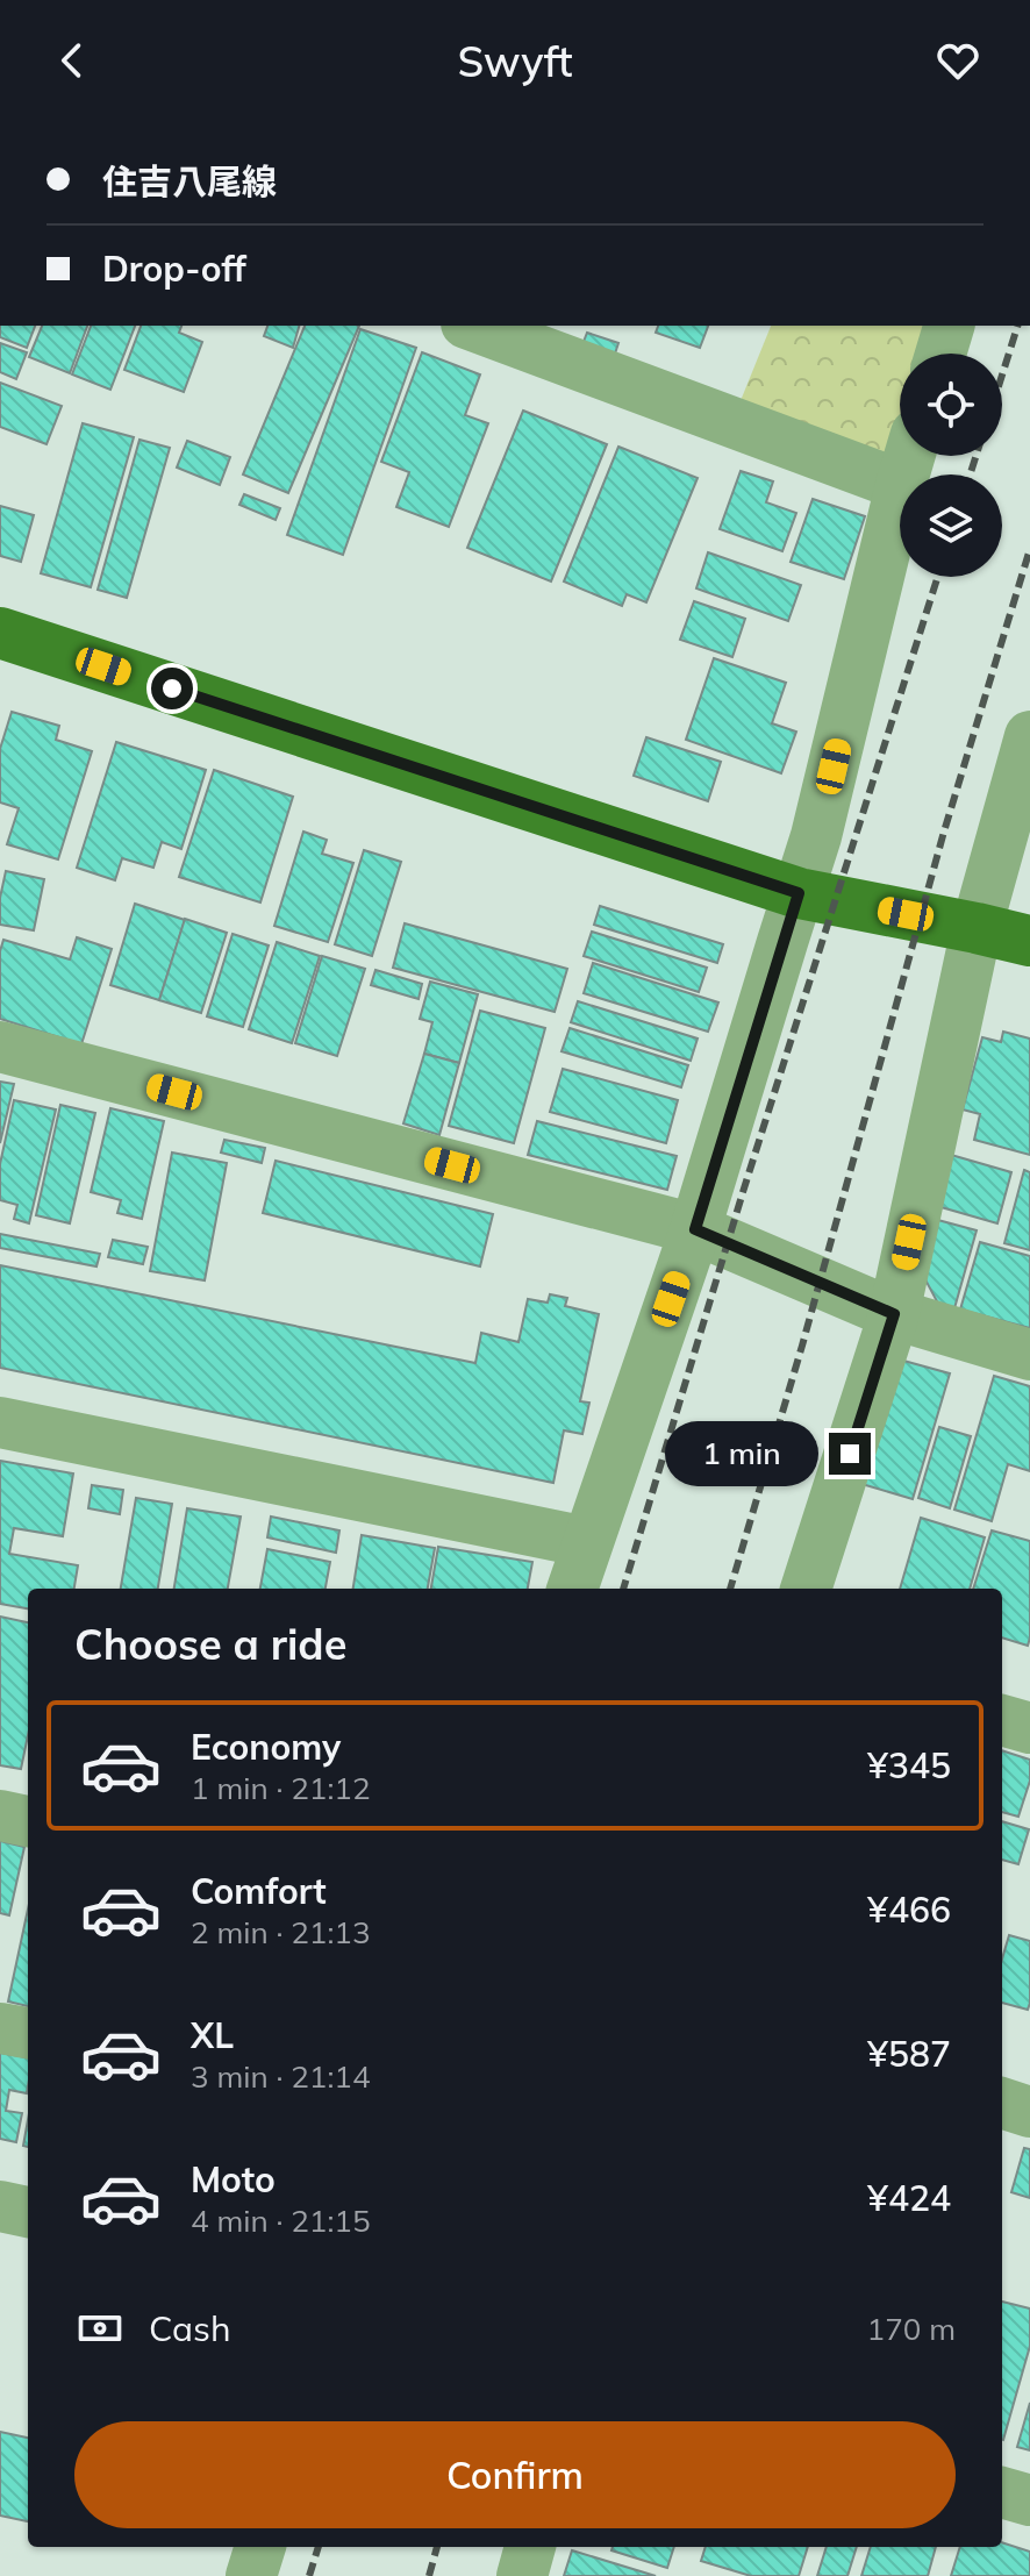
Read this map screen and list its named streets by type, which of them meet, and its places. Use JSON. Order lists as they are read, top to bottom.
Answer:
{
  "page": {
    "header": "Swyft",
    "banner": ["住吉八尾線", "Drop-off"],
    "bubble": "1 min",
    "heading": "Choose a ride",
    "list": [
      {
        "name": "Economy",
        "note": "1 min · 21:12",
        "value": "¥345"
      },
      {
        "name": "Comfort",
        "note": "2 min · 21:13",
        "value": "¥466"
      },
      {
        "name": "XL",
        "note": "3 min · 21:14",
        "value": "¥587"
      },
      {
        "name": "Moto",
        "note": "4 min · 21:15",
        "value": "¥424"
      }
    ],
    "pay": ["Cash", "170 m"],
    "buttons": "Confirm"
  }
}
